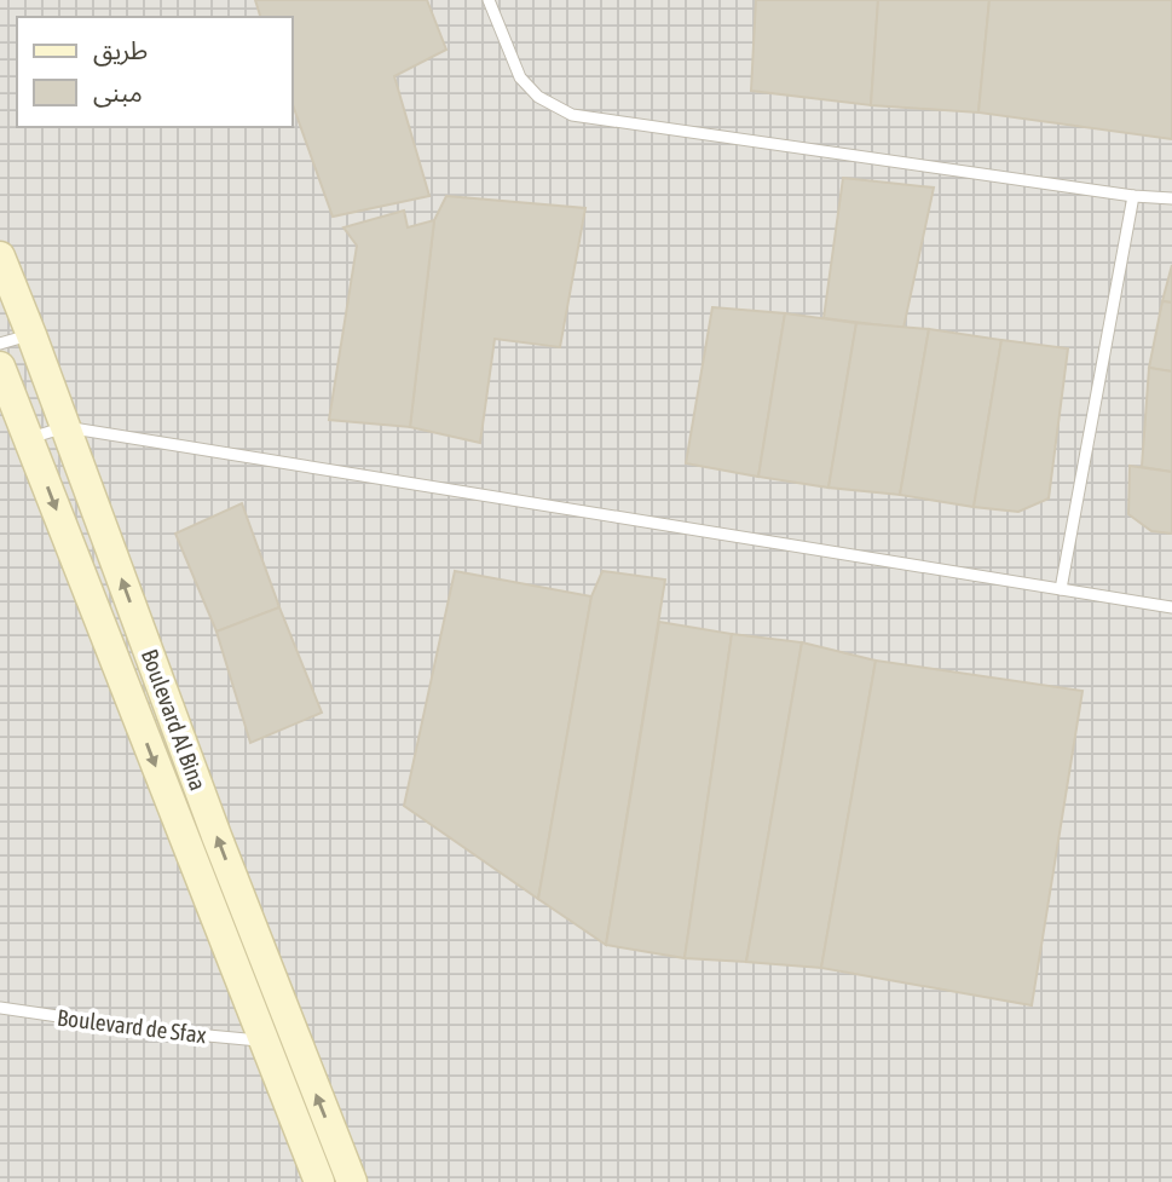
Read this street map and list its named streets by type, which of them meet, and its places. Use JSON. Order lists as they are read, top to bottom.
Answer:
{
  "streets": {
    "main road": ["Boulevard Al Bina"],
    "lane": ["Boulevard de Sfax"]
  },
  "crossings": [
    ["Boulevard Al Bina", "Boulevard de Sfax"]
  ],
  "legend": ["طريق", "مبنى"]
}
